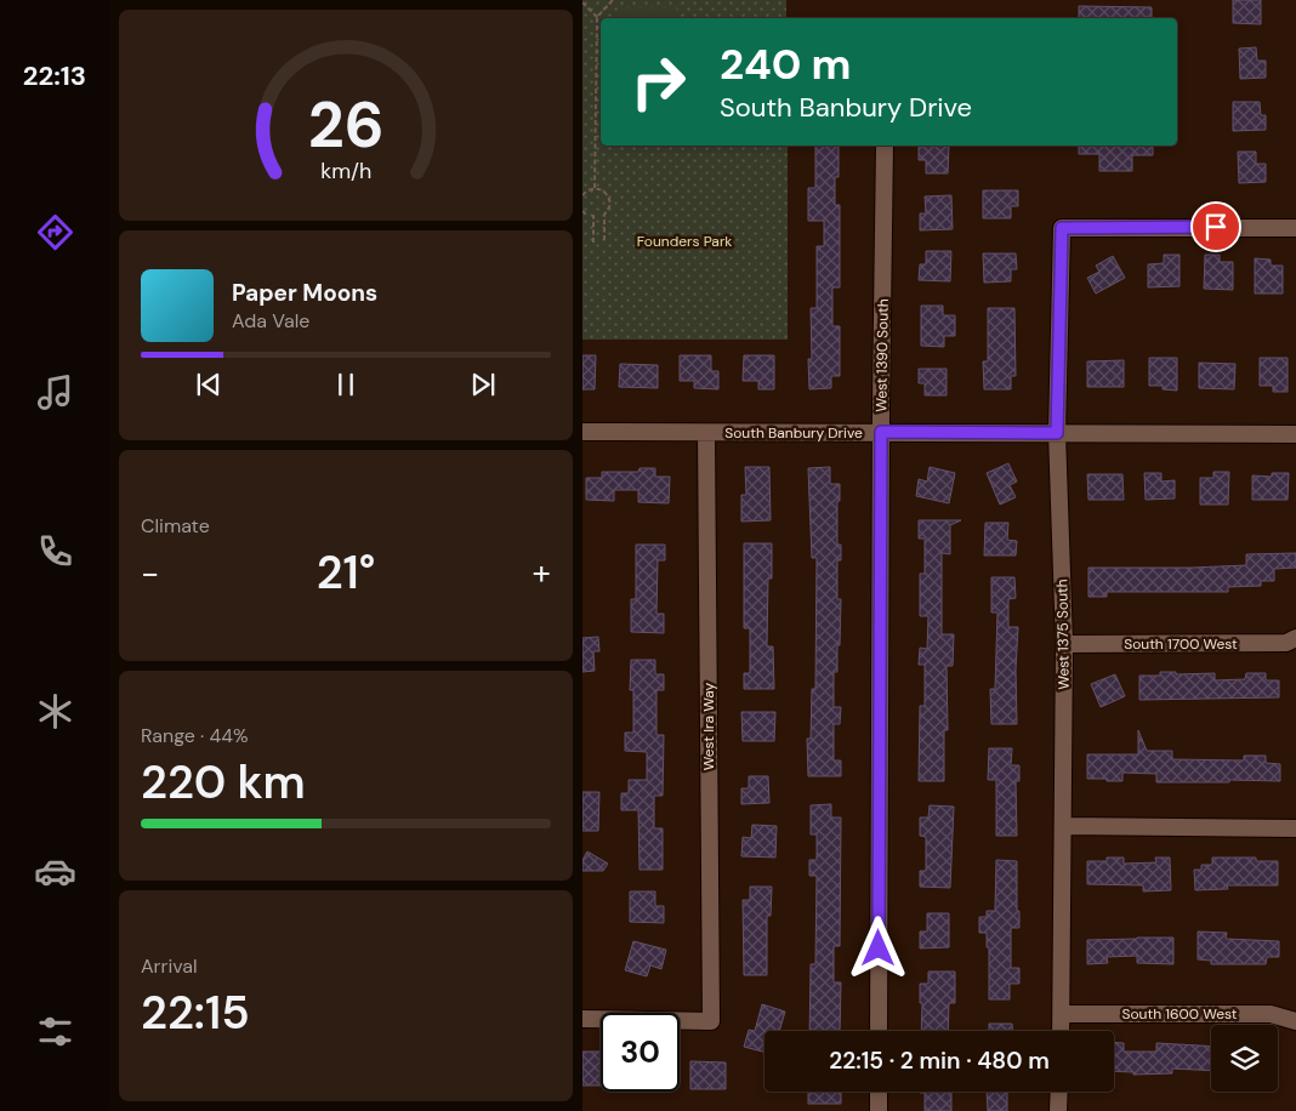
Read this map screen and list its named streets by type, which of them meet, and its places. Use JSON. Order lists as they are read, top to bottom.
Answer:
{
  "streets": {
    "street": [
      "West 1390 South",
      "South Banbury Drive",
      "West 1375 South",
      "South 1700 West",
      "West Ira Way",
      "South 1600 West"
    ]
  },
  "crossings": [
    ["West 1390 South", "South Banbury Drive"],
    ["South Banbury Drive", "West 1375 South"],
    ["South Banbury Drive", "West Ira Way"],
    ["West 1375 South", "South 1700 West"],
    ["West 1375 South", "South 1600 West"]
  ],
  "parks": ["Founders Park"],
  "page": {
    "tabs": "22:13",
    "turn": ["240 m", "South Banbury Drive"],
    "song": ["Paper Moons", "Ada Vale"],
    "tile": [
      "Climate",
      ["Range · 44%", "220 km"],
      ["Arrival", "22:15"]
    ],
    "heat": ["−", "21°", "+"],
    "limit": "30",
    "trip": "22:15 · 2 min · 480 m",
    "gauge": ["26", "km/h"]
  }
}
